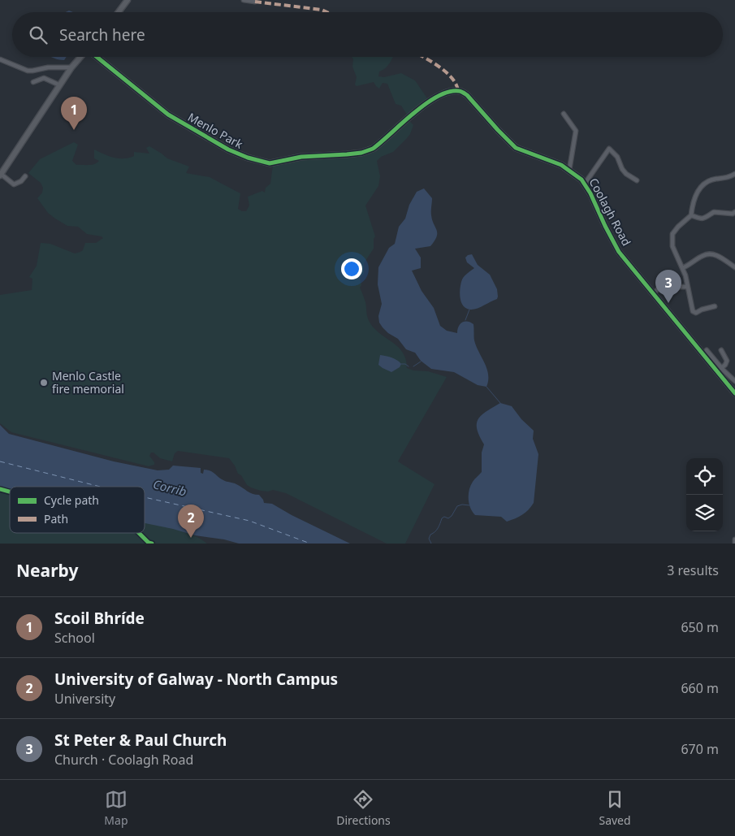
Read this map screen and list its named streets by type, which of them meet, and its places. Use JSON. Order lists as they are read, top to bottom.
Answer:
{
  "streets": {
    "street": ["Menlo Park", "Coolagh Road"]
  },
  "crossings": [
    ["Menlo Park", "Coolagh Road"]
  ],
  "water": ["Corrib"],
  "places": ["Menlo Castle fire memorial"],
  "legend": ["Cycle path", "Path"],
  "page": {
    "search": "Search here",
    "pins": ["1", "3", "2"],
    "heading": ["Nearby", "3 results"],
    "list": [
      {
        "mark": "1",
        "name": "Scoil Bhríde",
        "note": "School",
        "value": "650 m"
      },
      {
        "mark": "2",
        "name": "University of Galway - North Campus",
        "note": "University",
        "value": "660 m"
      },
      {
        "mark": "3",
        "name": "St Peter & Paul Church",
        "note": "Church · Coolagh Road",
        "value": "670 m"
      }
    ],
    "nav": ["Map", "Directions", "Saved"]
  }
}
